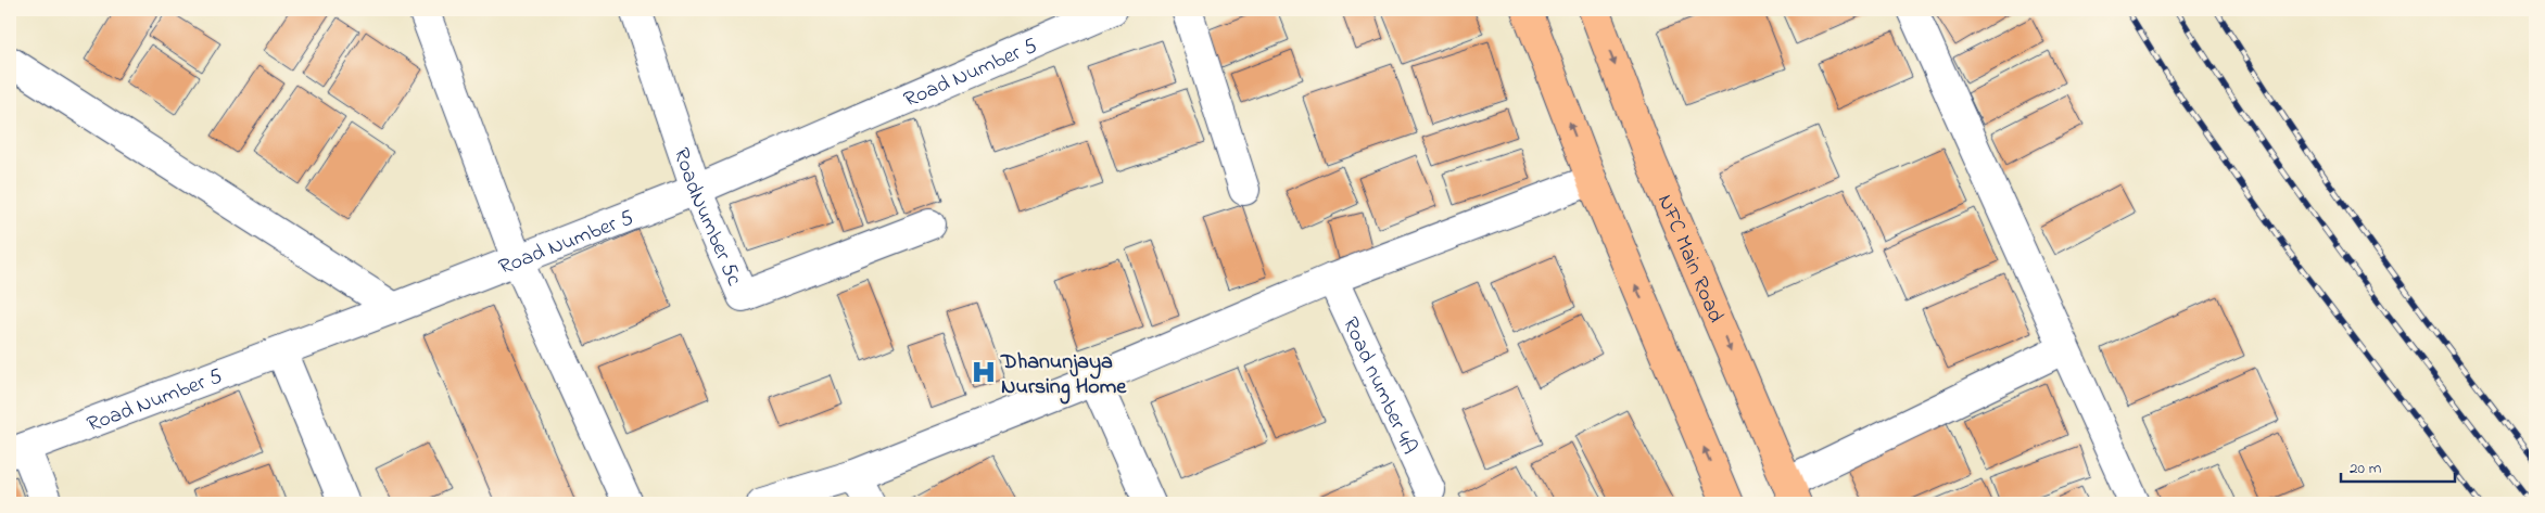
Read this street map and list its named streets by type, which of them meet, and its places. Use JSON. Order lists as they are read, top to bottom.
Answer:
{
  "streets": {
    "main road": ["NFC Main Road"],
    "street": ["Road Number 5", "RoadNumber 5c", "Road number 4A"]
  },
  "crossings": [
    ["Road Number 5", "RoadNumber 5c"]
  ],
  "places": {
    "hospital": ["Dhanunjaya Nursing Home"]
  },
  "scale_bar": "20 m"
}
